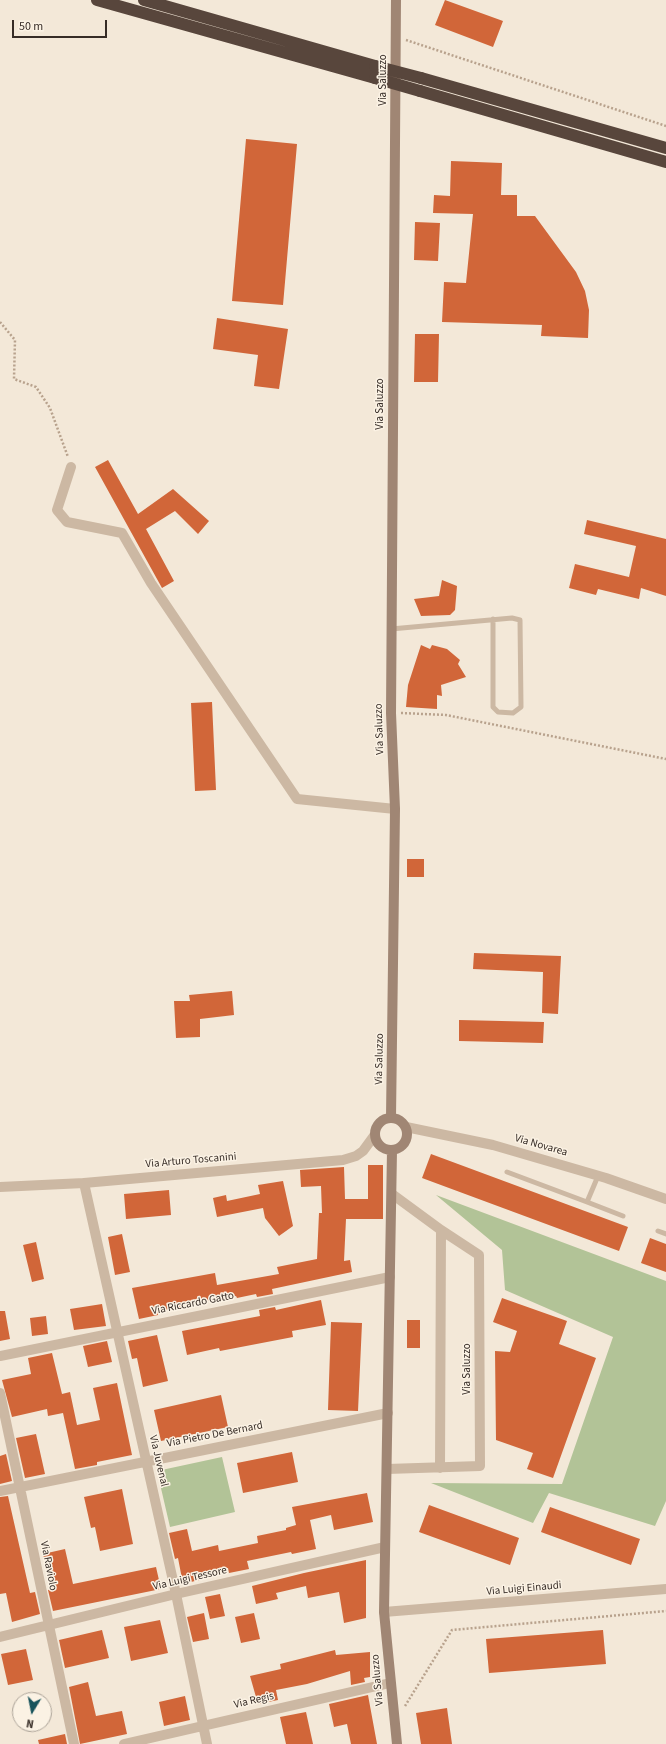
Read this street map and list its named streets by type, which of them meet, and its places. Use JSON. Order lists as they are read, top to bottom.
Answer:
{
  "streets": {
    "main road": ["Via Saluzzo"],
    "street": [
      "Via Novarea",
      "Via Arturo Toscanini",
      "Via Riccardo Gatto",
      "Via Pietro De Bernard",
      "Via Juvenal",
      "Via Raviolo",
      "Via Luigi Tessore",
      "Via Luigi Einaudi",
      "Via Regis"
    ]
  },
  "crossings": [
    ["Via Saluzzo", "Via Novarea"],
    ["Via Saluzzo", "Via Arturo Toscanini"],
    ["Via Saluzzo", "Via Riccardo Gatto"],
    ["Via Saluzzo", "Via Pietro De Bernard"],
    ["Via Saluzzo", "Via Luigi Tessore"],
    ["Via Saluzzo", "Via Luigi Einaudi"],
    ["Via Saluzzo", "Via Regis"],
    ["Via Novarea", "Via Arturo Toscanini"],
    ["Via Arturo Toscanini", "Via Juvenal"],
    ["Via Riccardo Gatto", "Via Juvenal"],
    ["Via Pietro De Bernard", "Via Juvenal"],
    ["Via Pietro De Bernard", "Via Raviolo"],
    ["Via Juvenal", "Via Luigi Tessore"],
    ["Via Juvenal", "Via Regis"],
    ["Via Raviolo", "Via Luigi Tessore"]
  ],
  "scale_bar": "50 m",
  "north": "bottom"
}
